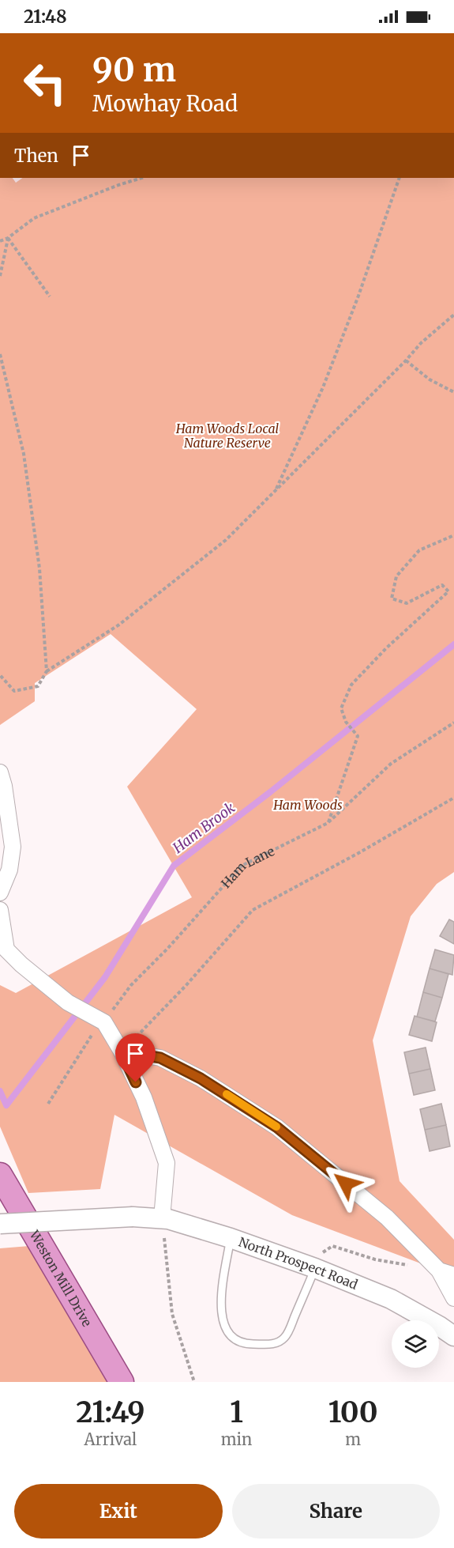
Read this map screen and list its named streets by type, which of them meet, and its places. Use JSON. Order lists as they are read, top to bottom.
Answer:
{
  "streets": {
    "main road": ["Weston Mill Drive"],
    "street": ["North Prospect Road"],
    "path": ["Ham Lane"]
  },
  "water": ["Ham Brook"],
  "parks": ["Ham Woods Local Nature Reserve", "Ham Woods"],
  "page": {
    "status": "21:48",
    "turn": ["90 m", "Mowhay Road"],
    "then": "Then",
    "eta": [
      "21:49",
      "Arrival",
      "1",
      "min",
      "100",
      "m"
    ],
    "buttons": ["Exit", "Share"]
  }
}
